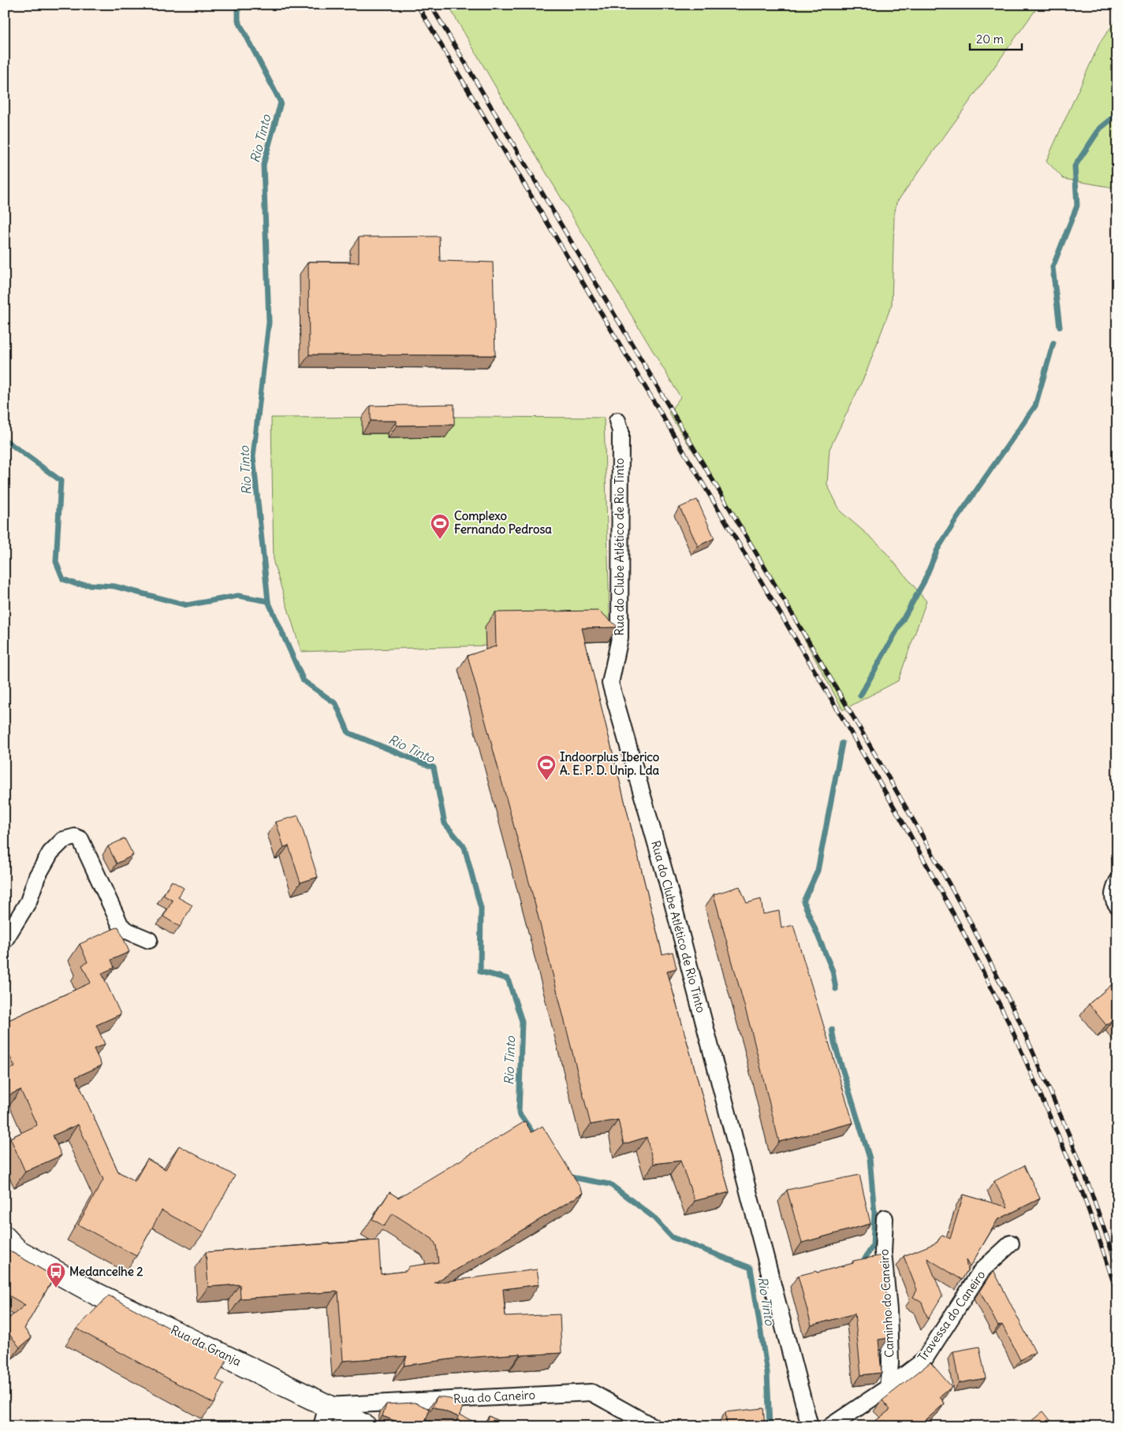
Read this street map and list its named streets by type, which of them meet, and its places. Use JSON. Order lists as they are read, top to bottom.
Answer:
{
  "streets": {
    "street": [
      "Rua do Clube Atlético de Rio Tinto",
      "Caminho do Caneiro",
      "Travessa do Caneiro",
      "Rua da Granja",
      "Rua do Caneiro"
    ]
  },
  "crossings": [
    ["Caminho do Caneiro", "Travessa do Caneiro"],
    ["Rua da Granja", "Rua do Caneiro"]
  ],
  "water": ["Rio Tinto"],
  "places": {
    "sports": ["Complexo Fernando Pedrosa", "Indoorplus Iberico A. E. P. D. Unip. Lda"],
    "bus stop": ["Medancelhe 2"]
  },
  "scale_bar": "20 m"
}
